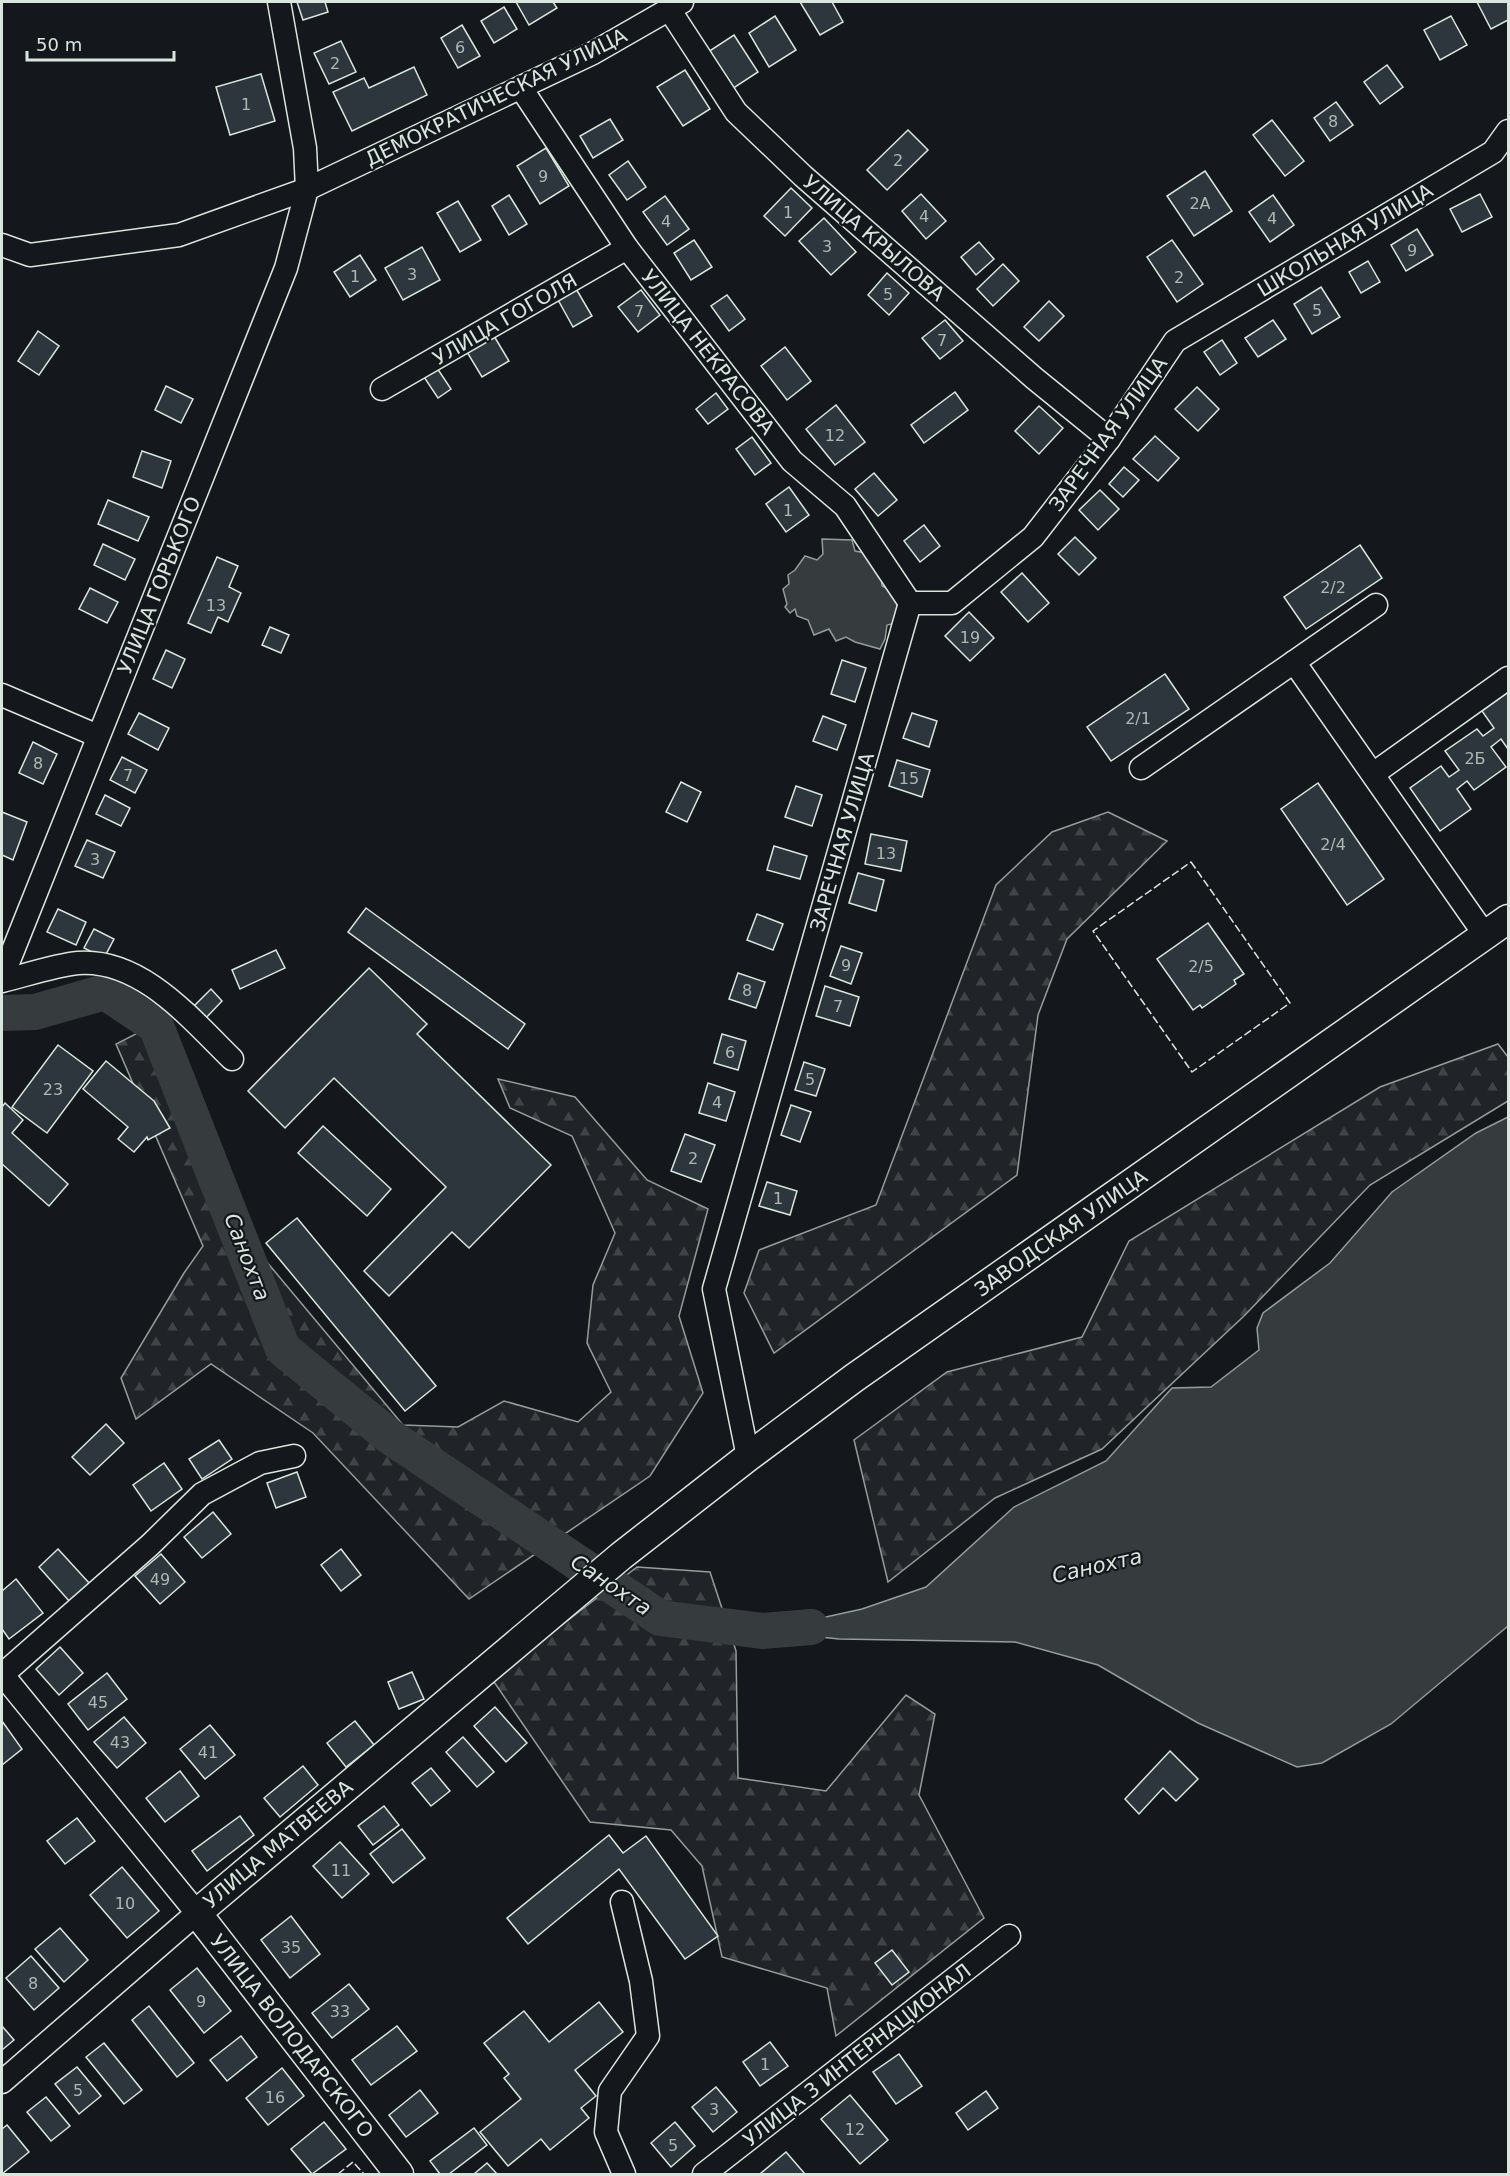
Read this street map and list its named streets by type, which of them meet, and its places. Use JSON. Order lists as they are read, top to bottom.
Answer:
{
  "streets": {
    "main road": ["ЗАВОДСКАЯ УЛИЦА", "УЛИЦА МАТВЕЕВА", "УЛИЦА ВОЛОДАРСКОГО"],
    "street": [
      "ДЕМОКРАТИЧЕСКАЯ УЛИЦА",
      "УЛИЦА КРЫЛОВА",
      "ШКОЛЬНАЯ УЛИЦА",
      "УЛИЦА ГОГОЛЯ",
      "УЛИЦА НЕКРАСОВА",
      "ЗАРЕЧНАЯ УЛИЦА",
      "УЛИЦА ГОРЬКОГО",
      "УЛИЦА 3 ИНТЕРНАЦИОНАЛ"
    ]
  },
  "crossings": [
    ["ДЕМОКРАТИЧЕСКАЯ УЛИЦА", "УЛИЦА КРЫЛОВА"],
    ["ДЕМОКРАТИЧЕСКАЯ УЛИЦА", "УЛИЦА НЕКРАСОВА"],
    ["ДЕМОКРАТИЧЕСКАЯ УЛИЦА", "УЛИЦА ГОРЬКОГО"],
    ["УЛИЦА КРЫЛОВА", "ЗАРЕЧНАЯ УЛИЦА"],
    ["ШКОЛЬНАЯ УЛИЦА", "ЗАРЕЧНАЯ УЛИЦА"],
    ["УЛИЦА ГОГОЛЯ", "УЛИЦА НЕКРАСОВА"],
    ["УЛИЦА НЕКРАСОВА", "ЗАРЕЧНАЯ УЛИЦА"],
    ["ЗАРЕЧНАЯ УЛИЦА", "ЗАВОДСКАЯ УЛИЦА"],
    ["ЗАВОДСКАЯ УЛИЦА", "УЛИЦА МАТВЕЕВА"],
    ["УЛИЦА МАТВЕЕВА", "УЛИЦА ВОЛОДАРСКОГО"]
  ],
  "water": ["Санохта"],
  "house_numbers": [
    "6",
    "2",
    "1",
    "8",
    "2",
    "9",
    "2А",
    "1",
    "4",
    "4",
    "4",
    "3",
    "9",
    "3",
    "1",
    "2",
    "5",
    "5",
    "7",
    "7",
    "12",
    "1",
    "2/2",
    "13",
    "19",
    "2/1",
    "2Б",
    "8",
    "7",
    "15",
    "2/4",
    "13",
    "3",
    "9",
    "2/5",
    "8",
    "7",
    "6",
    "5",
    "23",
    "4",
    "2",
    "1",
    "49",
    "45",
    "43",
    "41",
    "11",
    "10",
    "35",
    "8",
    "9",
    "33",
    "1",
    "5",
    "16",
    "3",
    "12",
    "5"
  ],
  "scale_bar": "50 m"
}
